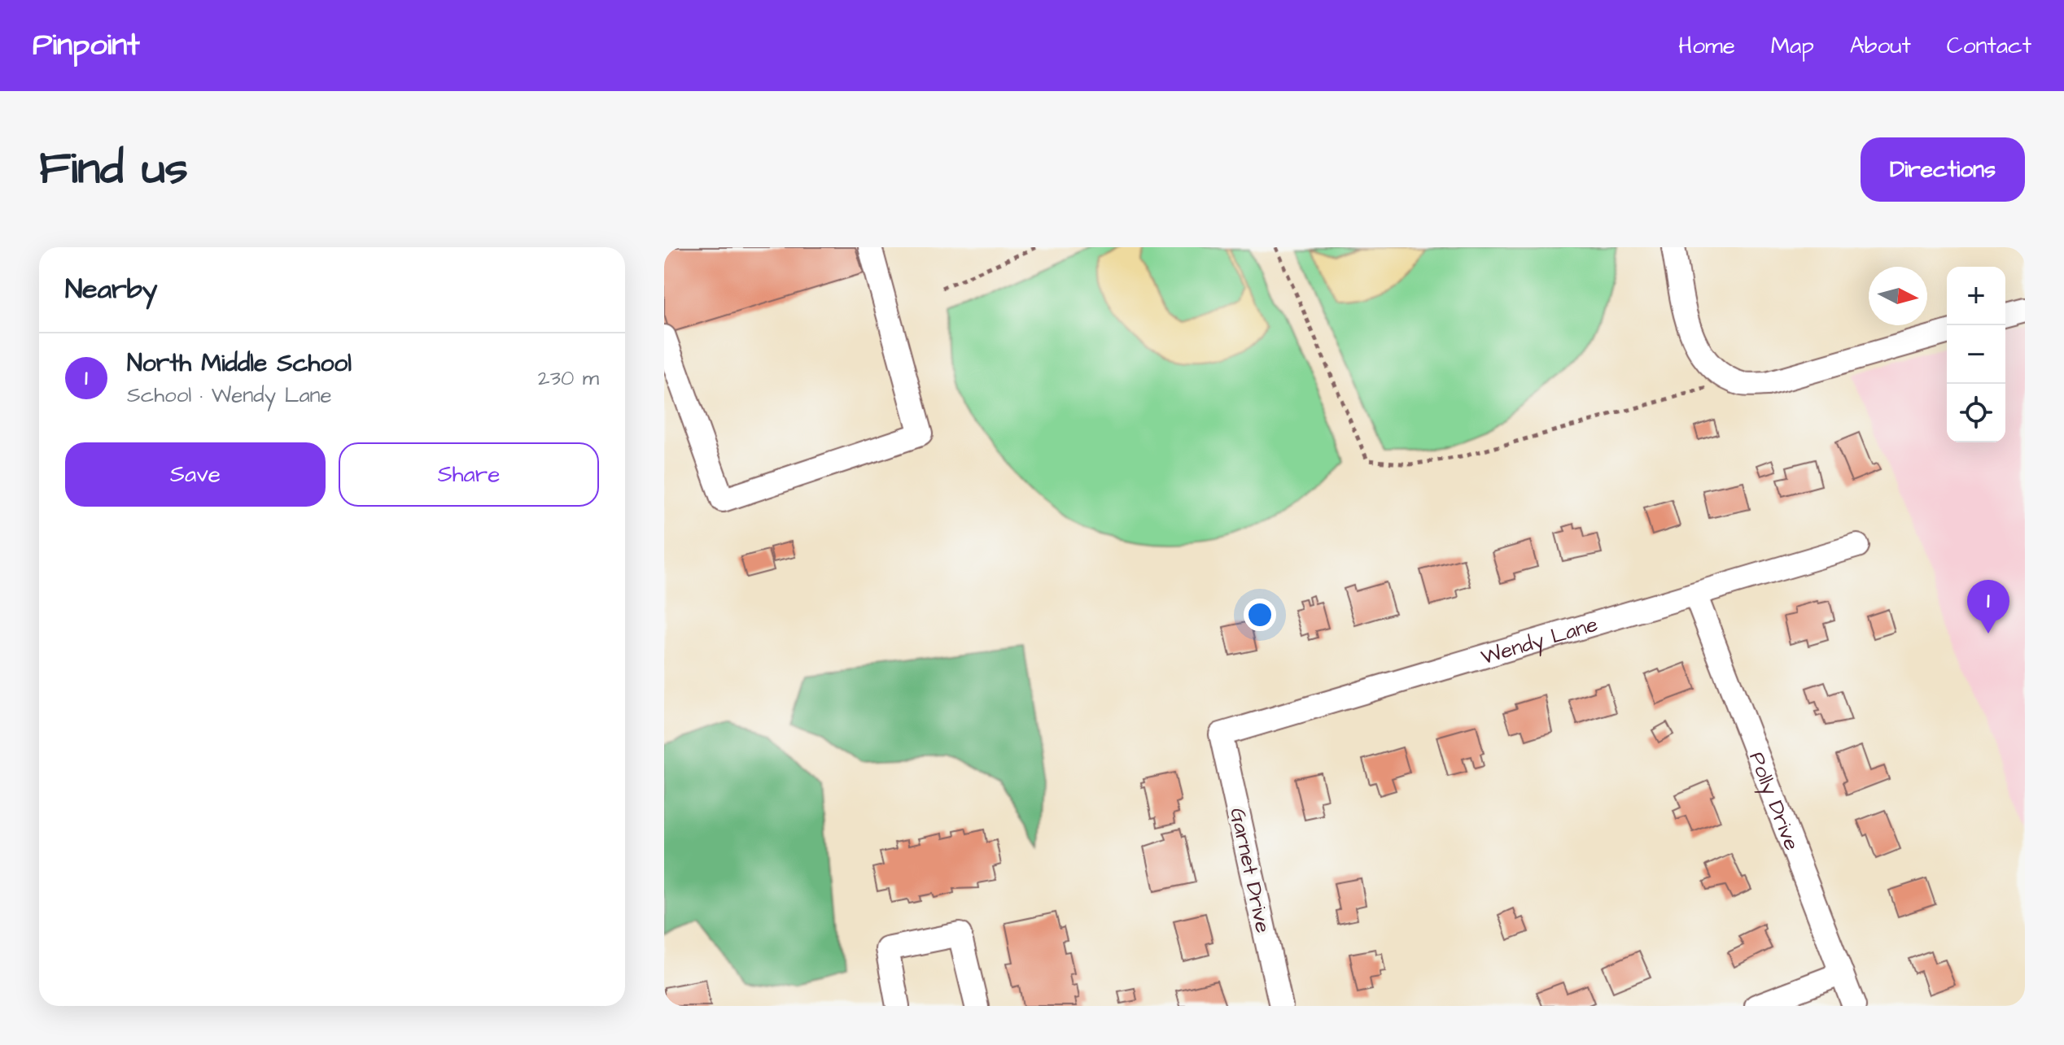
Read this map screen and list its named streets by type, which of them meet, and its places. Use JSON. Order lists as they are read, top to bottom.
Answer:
{
  "streets": {
    "street": ["Wendy Lane", "Polly Drive", "Garnet Drive"]
  },
  "crossings": [
    ["Wendy Lane", "Polly Drive"],
    ["Wendy Lane", "Garnet Drive"]
  ],
  "north": "right",
  "page": {
    "header": "Pinpoint",
    "nav": [
      "Home",
      "Map",
      "About",
      "Contact"
    ],
    "title": "Find us",
    "buttons": [
      "Directions",
      ["Save", "Share"]
    ],
    "heading": "Nearby",
    "map_buttons": ["+", "−"],
    "list": [
      {
        "mark": "1",
        "name": "North Middle School",
        "note": "School · Wendy Lane",
        "value": "230 m"
      }
    ],
    "pins": "1"
  }
}
